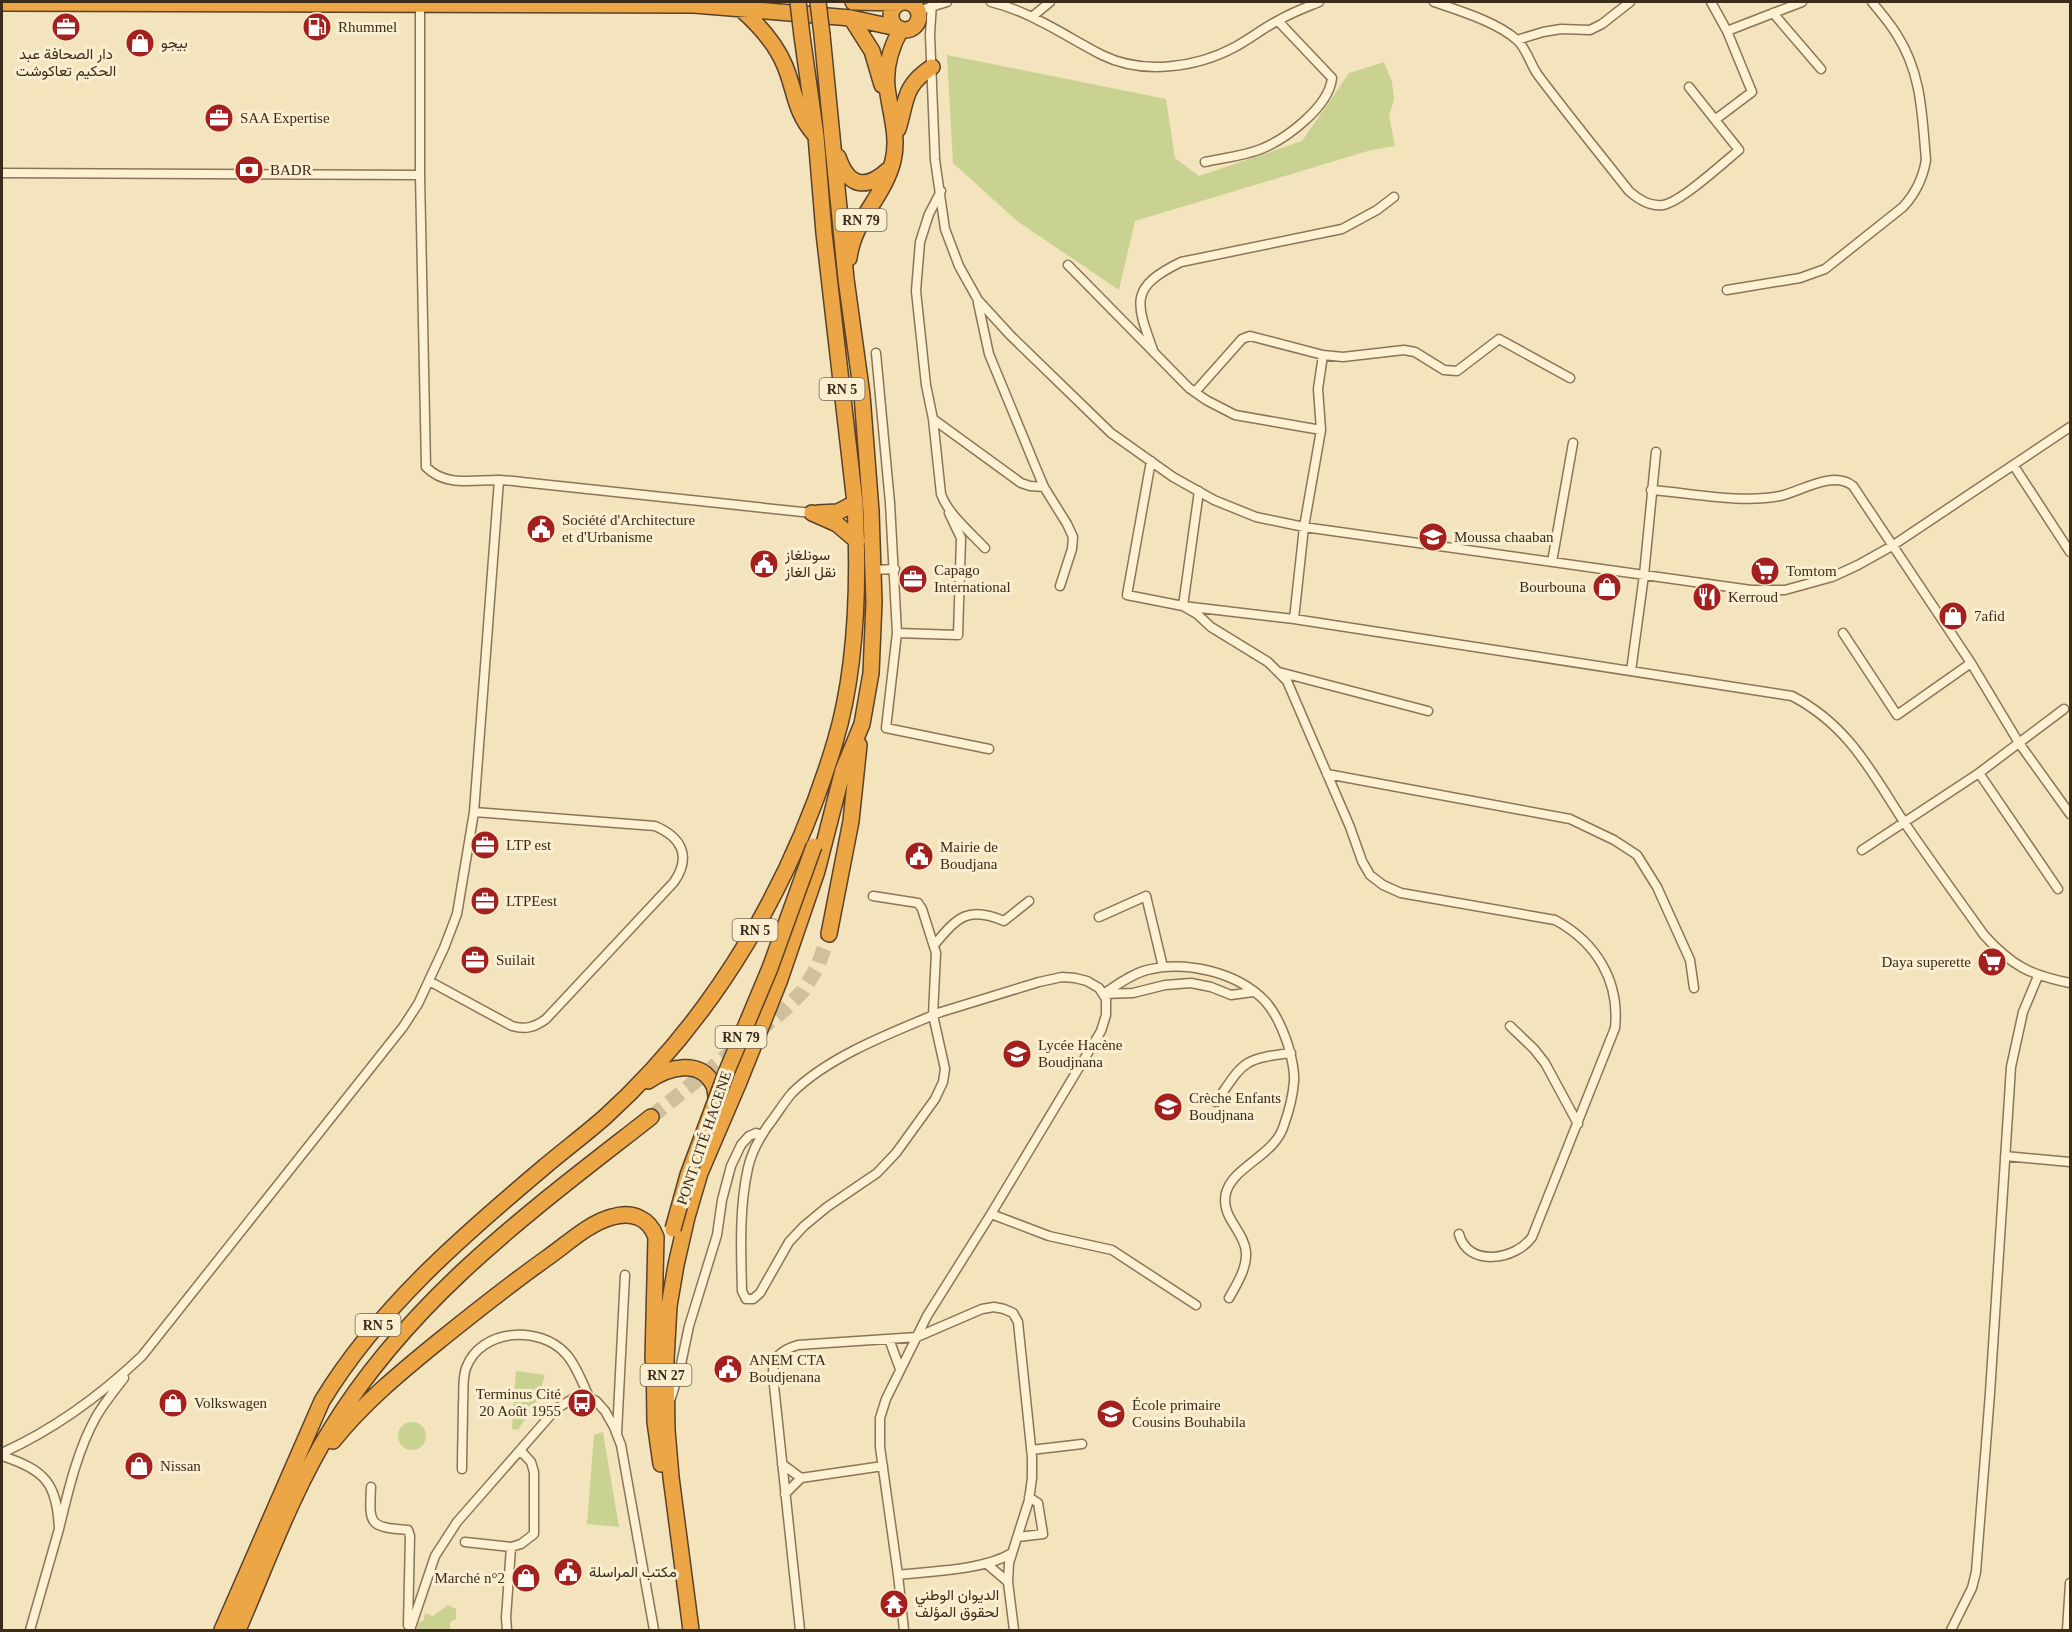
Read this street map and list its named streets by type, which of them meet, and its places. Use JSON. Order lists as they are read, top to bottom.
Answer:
{
  "streets": {
    "highway": [
      "RN 79",
      "RN 5",
      "PONT CITÉ HACENE",
      "RN 27"
    ]
  },
  "crossings": [
    ["RN 79", "RN 5"],
    ["RN 79", "PONT CITÉ HACENE"],
    ["PONT CITÉ HACENE", "RN 27"]
  ],
  "places": {
    "office": [
      "دار الصحافة عبد الحكيم تعاكوشت",
      "SAA Expertise",
      "Capago International",
      "LTP est",
      "LTPEest",
      "Suilait"
    ],
    "fuel station": ["Rhummel"],
    "shop": [
      "بيجو",
      "Bourbouna",
      "7afid",
      "Volkswagen",
      "Nissan",
      "Marché n°2"
    ],
    "bank": ["BADR"],
    "public building": [
      "Société d'Architecture et d'Urbanisme",
      "سونلغاز نقل الغاز",
      "Mairie de Boudjana",
      "ANEM CTA Boudjenana",
      "مكتب المراسلة"
    ],
    "school or university": [
      "Moussa chaaban",
      "Lycée Hacène Boudjnana",
      "Crèche Enfants Boudjnana",
      "École primaire Cousins Bouhabila"
    ],
    "supermarket": ["Tomtom", "Daya superette"],
    "restaurant": ["Kerroud"],
    "bus stop": ["Terminus Cité 20 Août 1955"],
    "temple": ["الديوان الوطني لحقوق المؤلف"]
  }
}
